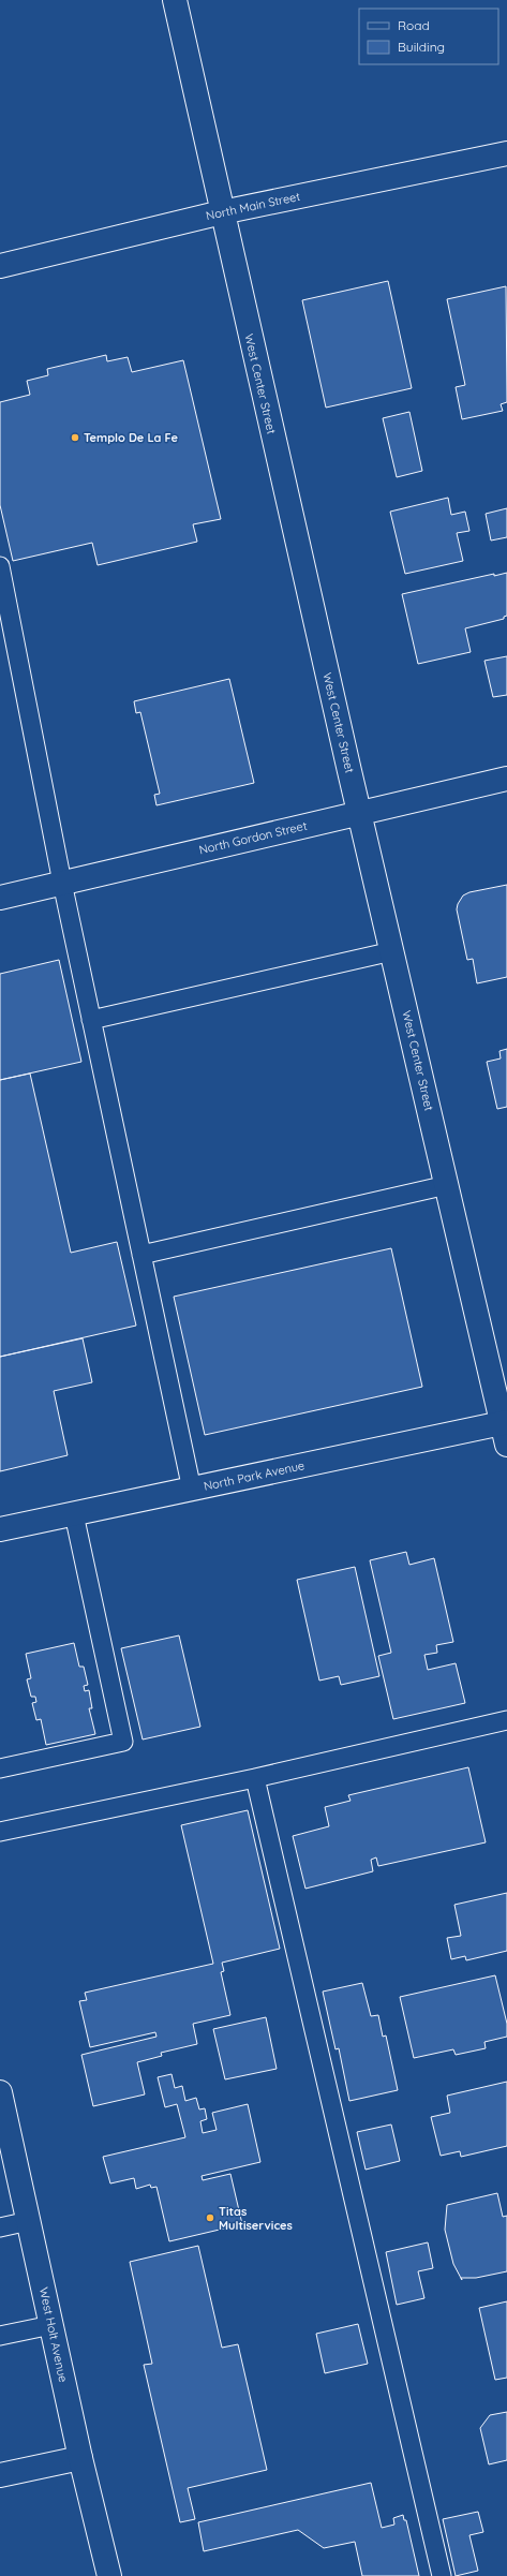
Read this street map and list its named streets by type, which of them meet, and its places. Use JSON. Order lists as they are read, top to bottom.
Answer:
{
  "streets": {
    "street": [
      "North Main Street",
      "West Center Street",
      "North Gordon Street",
      "North Park Avenue",
      "West Holt Avenue"
    ]
  },
  "crossings": [
    ["North Main Street", "West Center Street"],
    ["West Center Street", "North Gordon Street"],
    ["West Center Street", "North Park Avenue"]
  ],
  "places": ["Templo De La Fe", "Titas Multiservices"],
  "legend": ["Road", "Building"]
}
